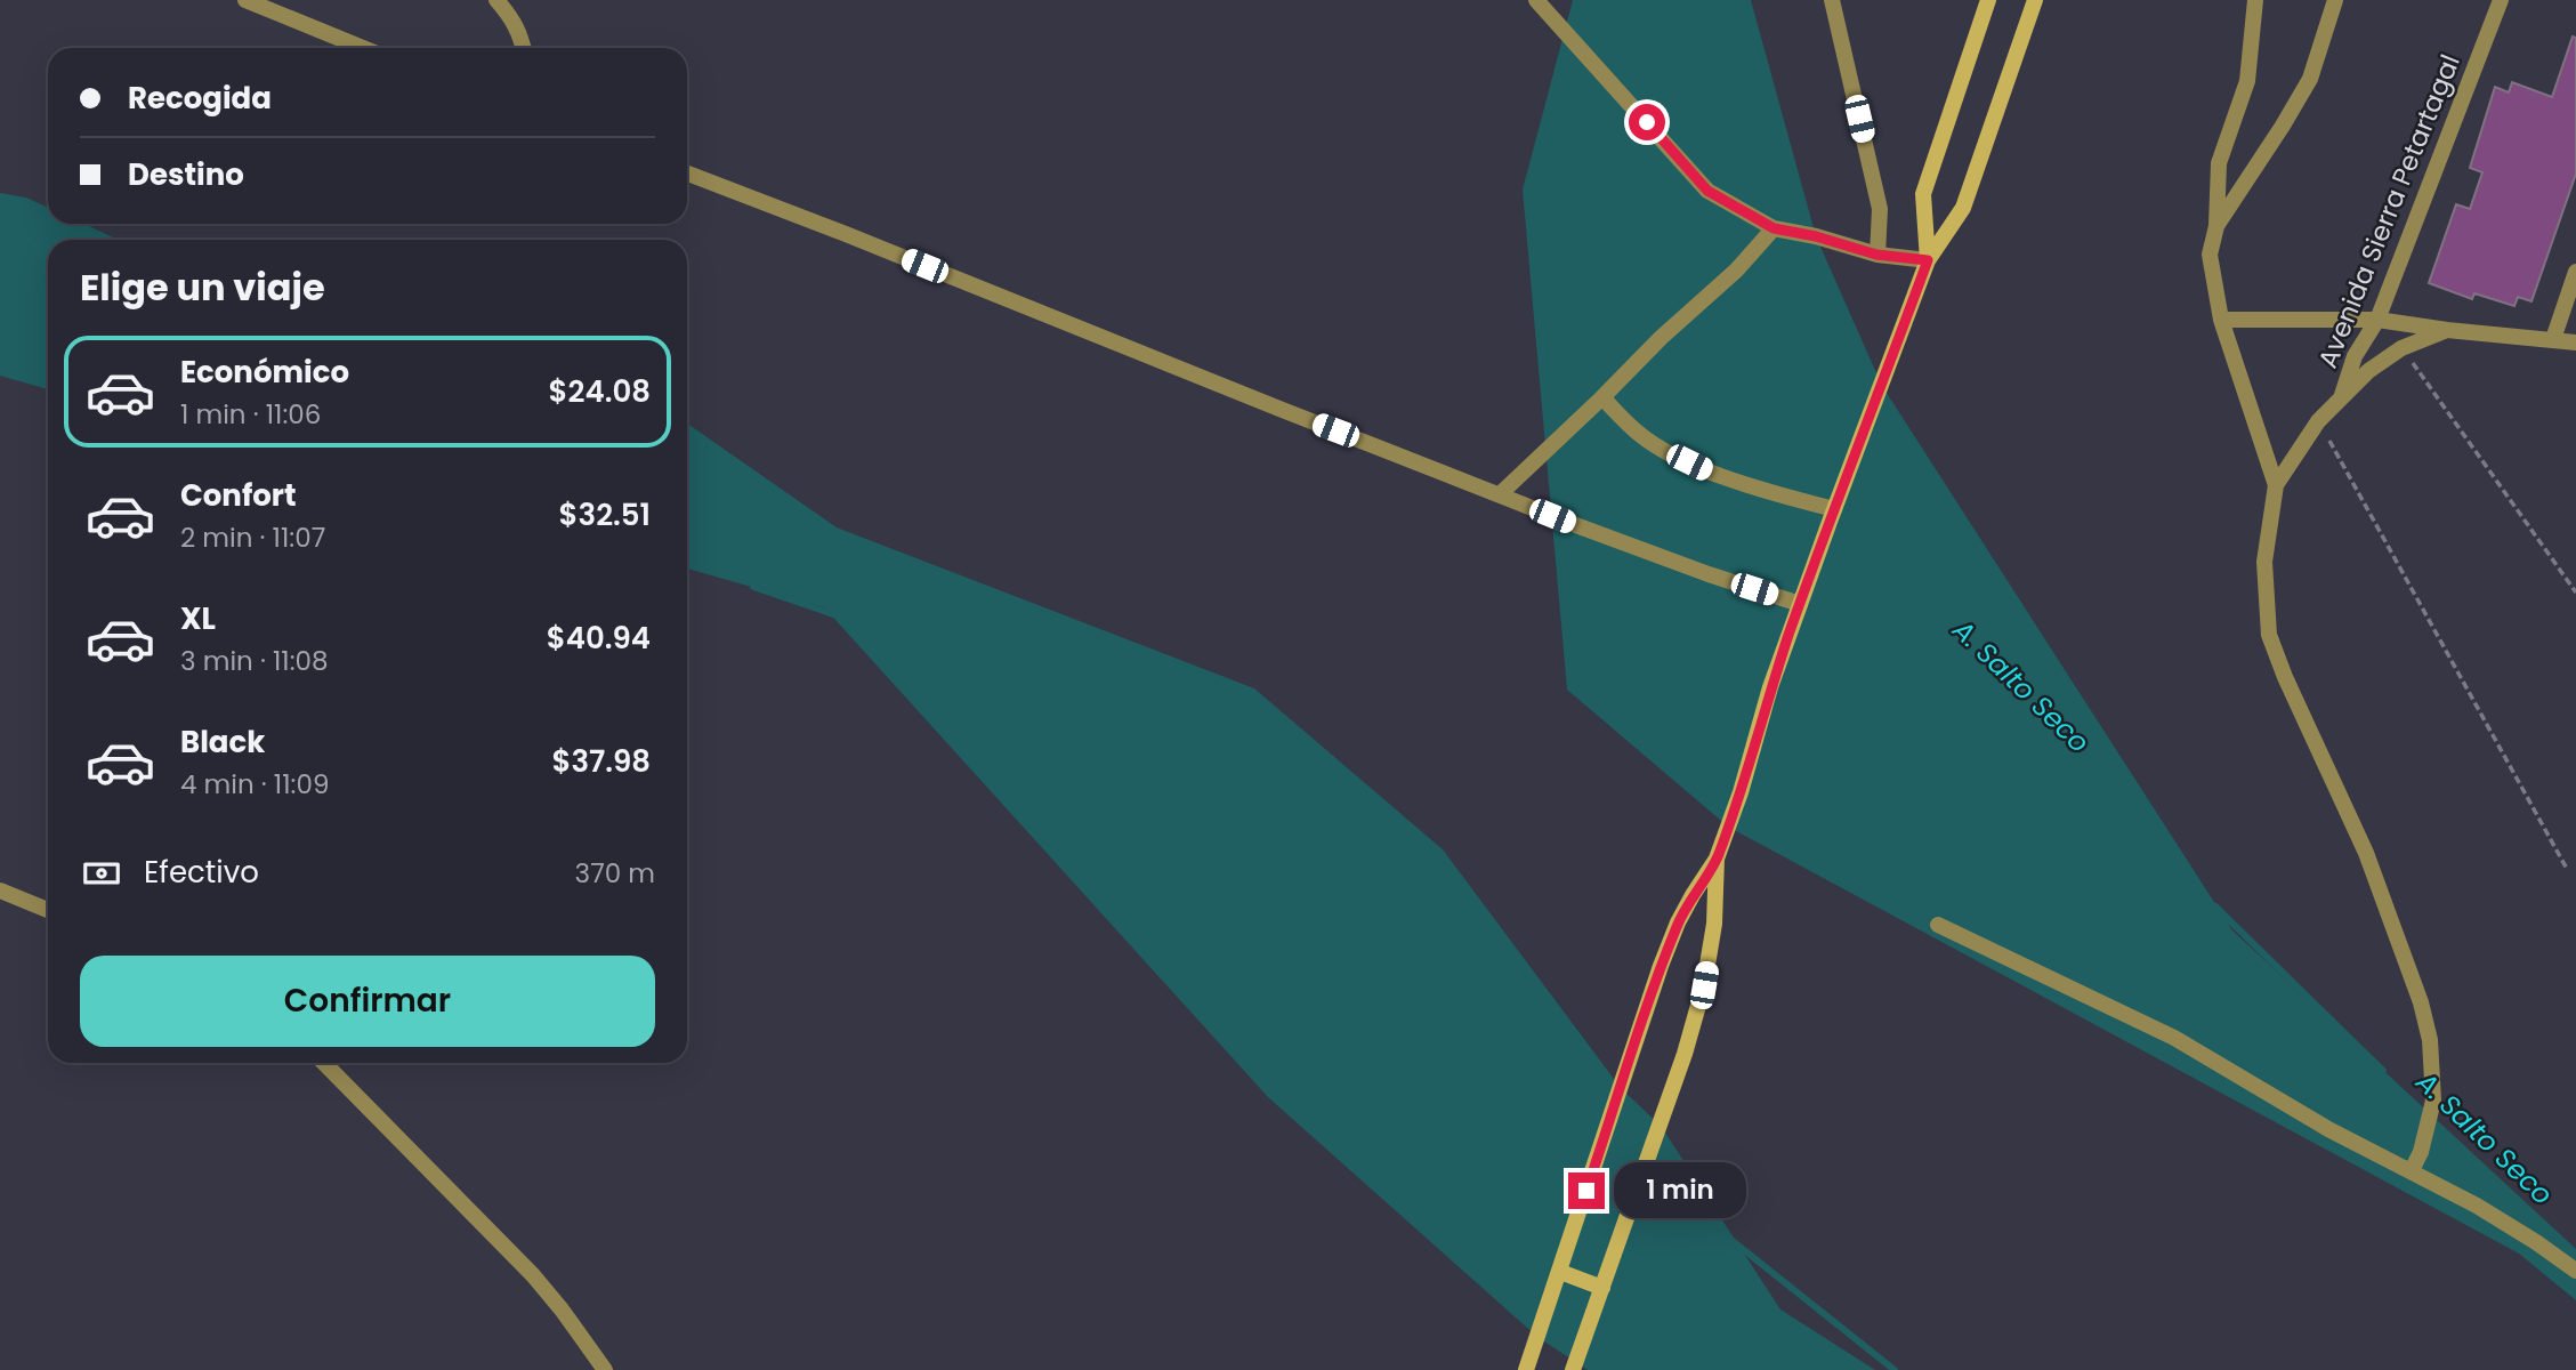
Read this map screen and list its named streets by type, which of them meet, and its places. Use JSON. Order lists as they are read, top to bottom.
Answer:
{
  "streets": {
    "street": ["Avenida Sierra Petartagal"]
  },
  "water": ["A. Salto Seco"],
  "page": {
    "banner": ["Recogida", "Destino"],
    "heading": "Elige un viaje",
    "list": [
      {
        "name": "Económico",
        "note": "1 min · 11:06",
        "value": "$24.08"
      },
      {
        "name": "Confort",
        "note": "2 min · 11:07",
        "value": "$32.51"
      },
      {
        "name": "XL",
        "note": "3 min · 11:08",
        "value": "$40.94"
      },
      {
        "name": "Black",
        "note": "4 min · 11:09",
        "value": "$37.98"
      }
    ],
    "pay": ["Efectivo", "370 m"],
    "buttons": "Confirmar",
    "bubble": "1 min"
  }
}
